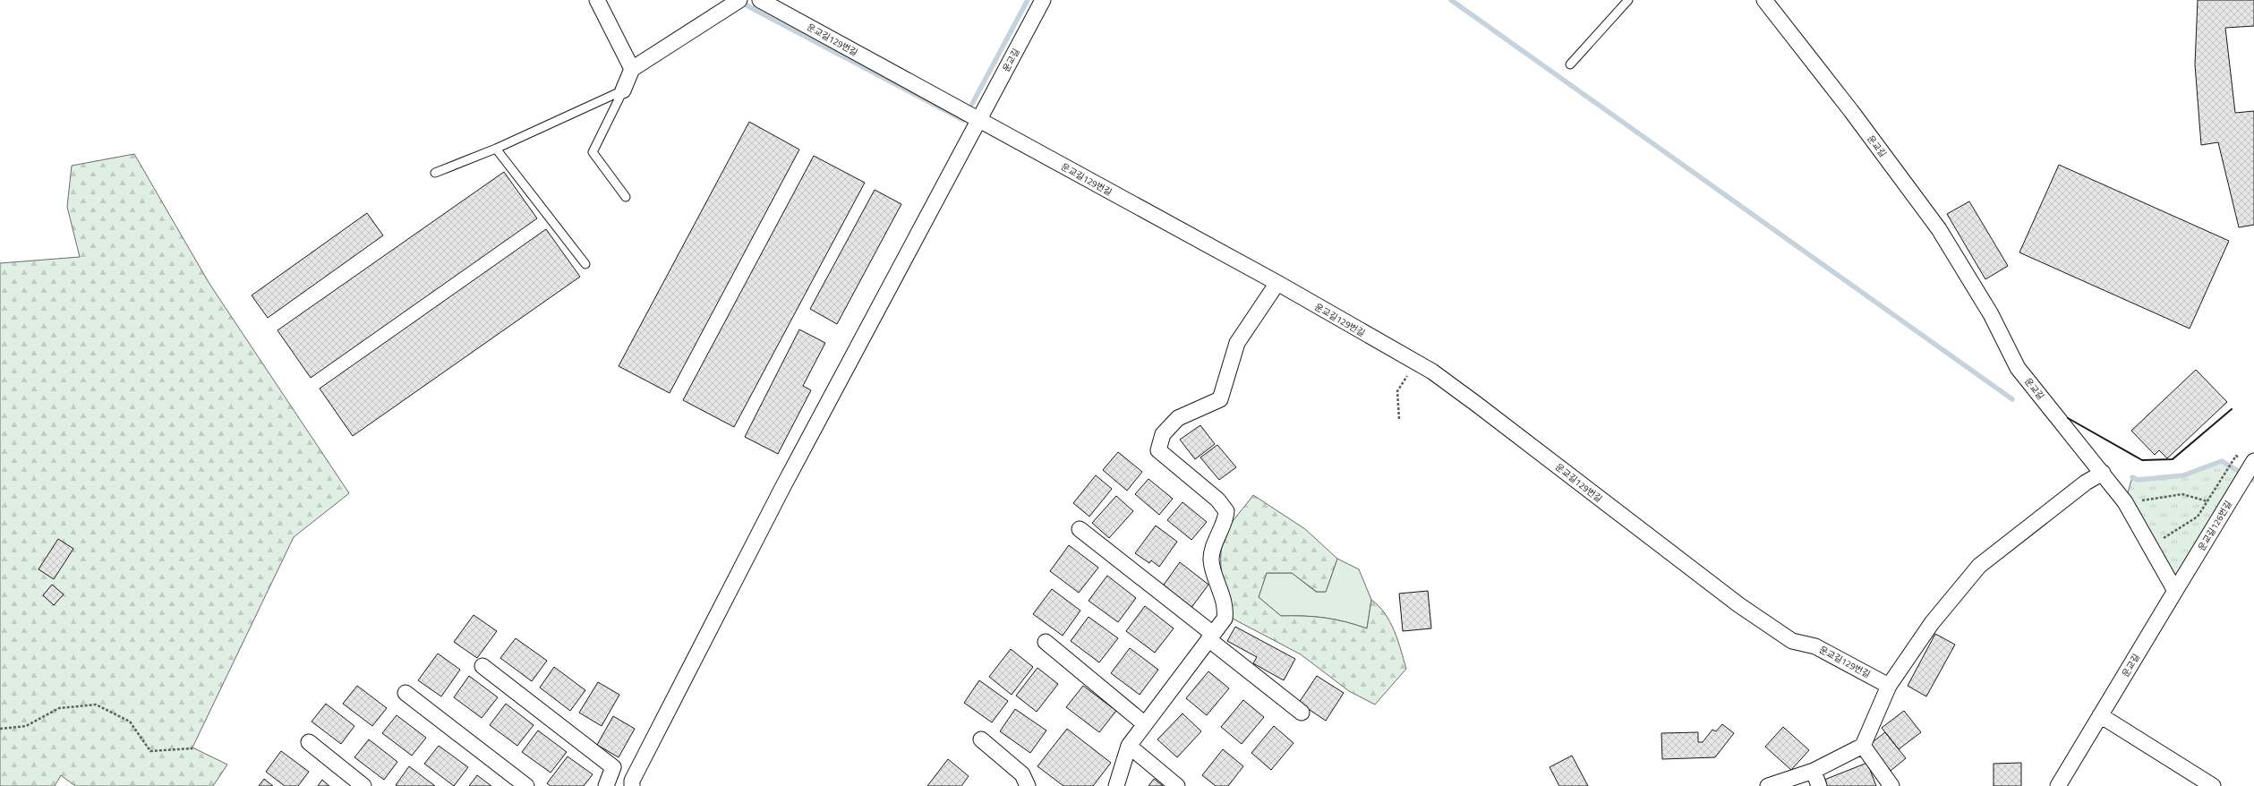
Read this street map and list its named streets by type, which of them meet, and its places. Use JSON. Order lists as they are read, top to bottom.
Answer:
{
  "streets": {
    "street": ["운교길129번길", "운교길", "운교길126번길"]
  },
  "crossings": [
    ["운교길129번길", "운교길"],
    ["운교길", "운교길126번길"]
  ]
}
